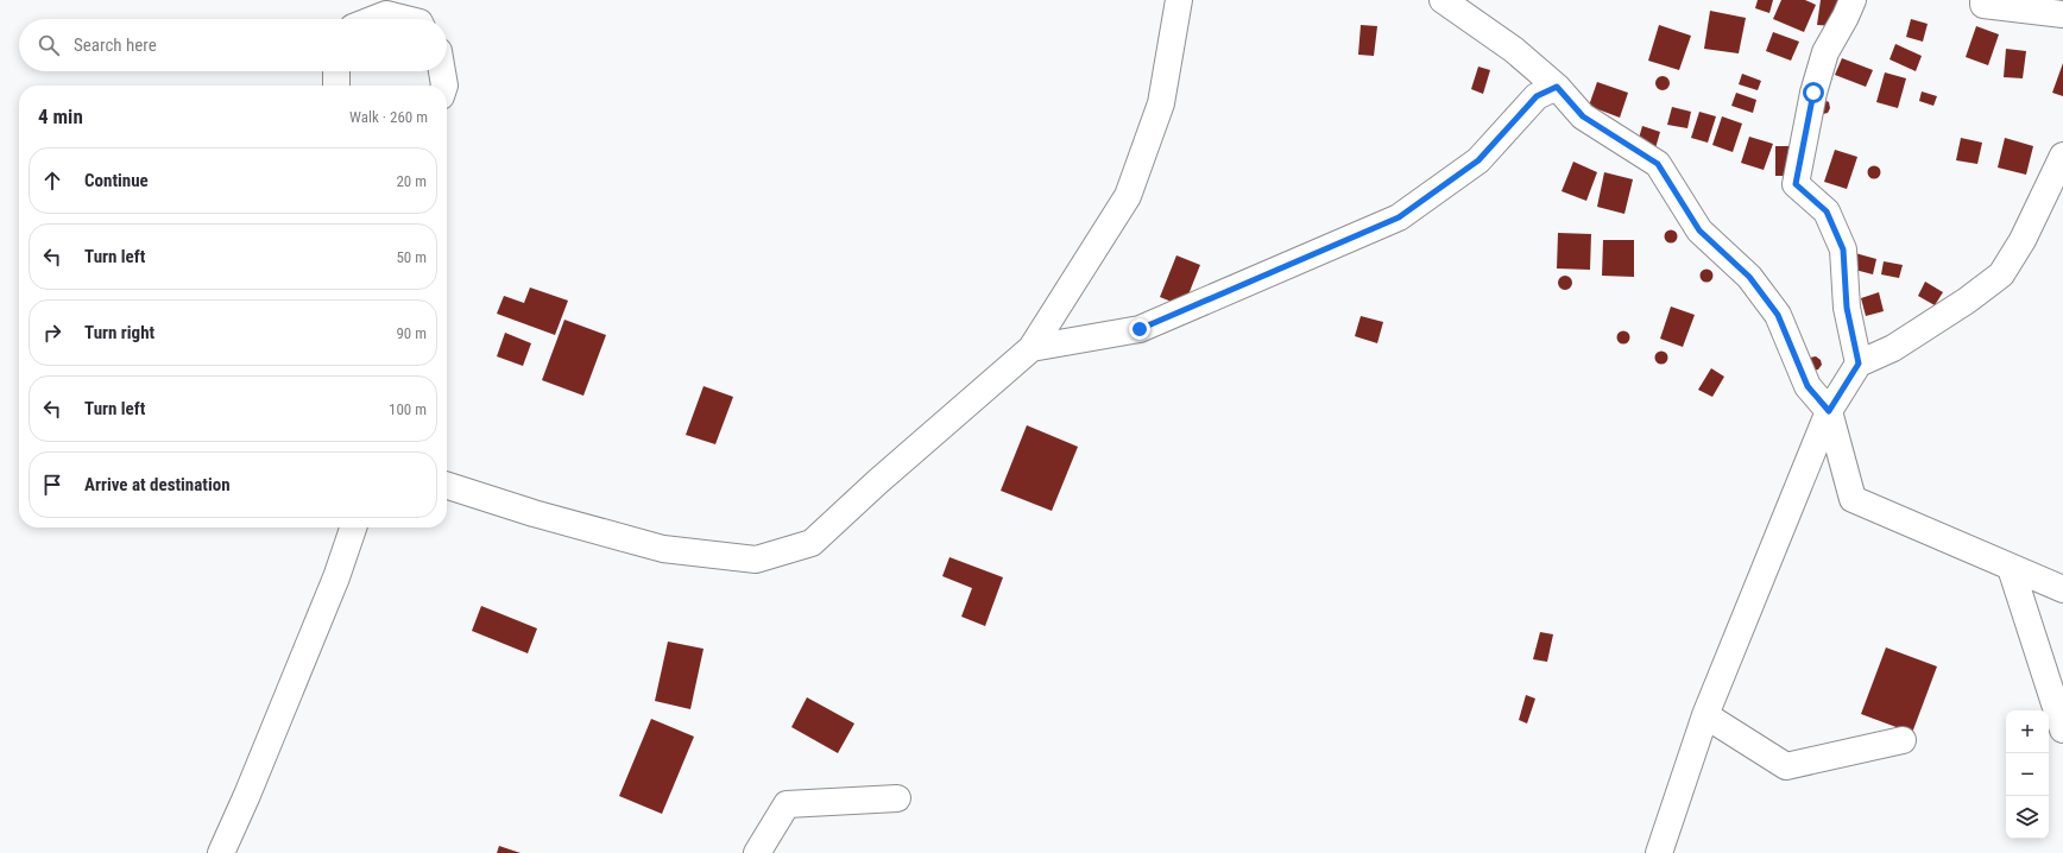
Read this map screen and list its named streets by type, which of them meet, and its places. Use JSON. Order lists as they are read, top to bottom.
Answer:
{
  "page": {
    "search": "Search here",
    "heading": ["4 min", "Walk · 260 m"],
    "list": [
      ["Continue", "20 m"],
      ["Turn left", "50 m"],
      ["Turn right", "90 m"],
      ["Turn left", "100 m"],
      "Arrive at destination"
    ],
    "map_buttons": ["+", "−"]
  }
}
